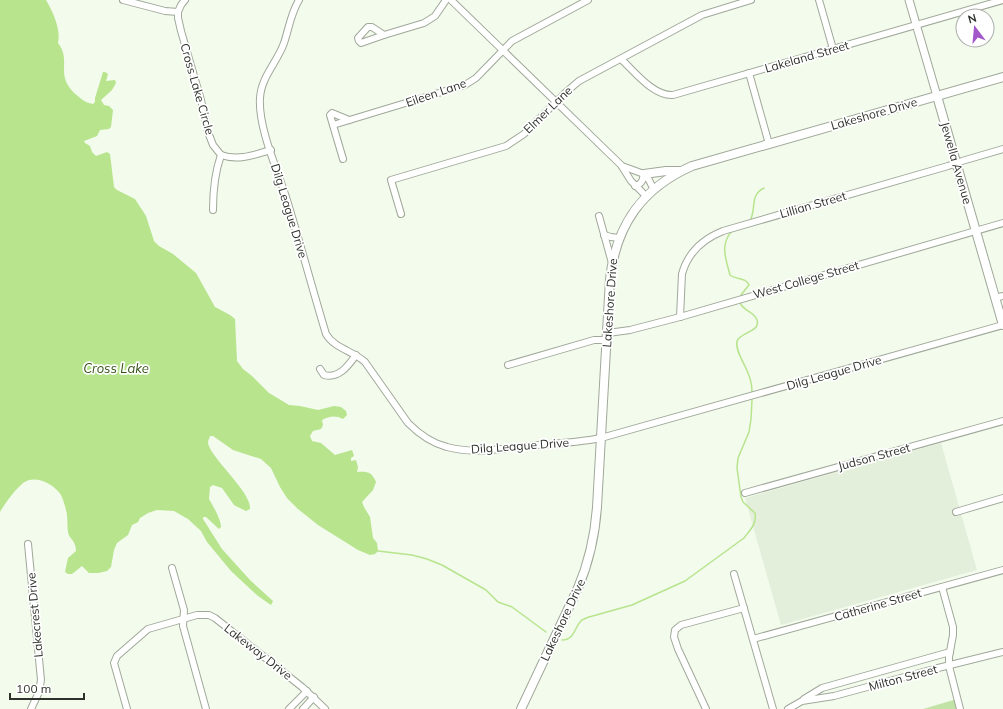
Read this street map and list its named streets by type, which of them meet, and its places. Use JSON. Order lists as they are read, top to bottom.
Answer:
{
  "streets": {
    "main road": ["Lakeshore Drive", "Jewella Avenue"],
    "street": [
      "Lakeland Street",
      "Cross Lake Circle",
      "Eileen Lane",
      "Elmer Lane",
      "Lillian Street",
      "Dilg League Drive",
      "West College Street",
      "Judson Street",
      "Catherine Street",
      "Lakecrest Drive",
      "Lakeway Drive",
      "Milton Street"
    ]
  },
  "crossings": [
    ["Lakeland Street", "Elmer Lane"],
    ["Lakeland Street", "Jewella Avenue"],
    ["Lakeshore Drive", "Jewella Avenue"],
    ["Lakeshore Drive", "Dilg League Drive"],
    ["Lakeshore Drive", "West College Street"],
    ["Jewella Avenue", "Lillian Street"],
    ["Jewella Avenue", "Dilg League Drive"],
    ["Jewella Avenue", "West College Street"],
    ["Lillian Street", "West College Street"]
  ],
  "water": ["Cross Lake"],
  "scale_bar": "100 m",
  "north": "top"
}
